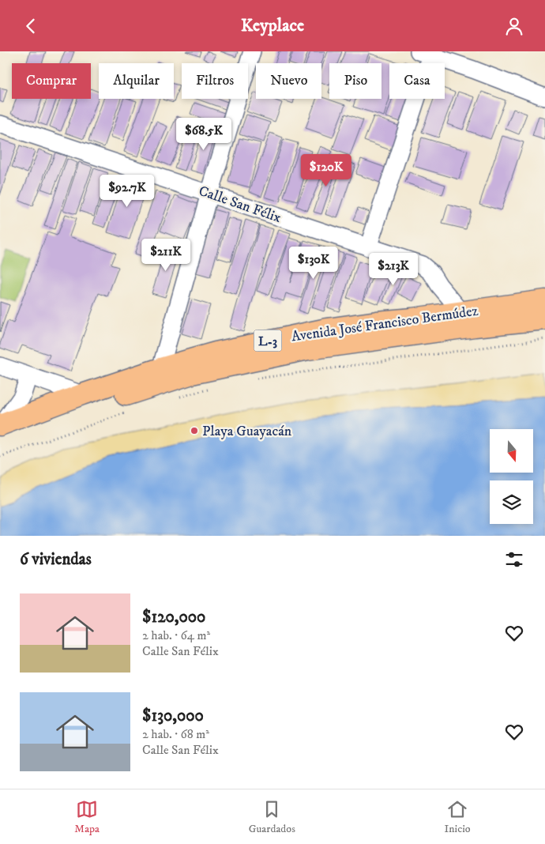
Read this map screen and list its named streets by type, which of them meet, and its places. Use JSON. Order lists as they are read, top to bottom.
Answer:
{
  "streets": {
    "main road": ["Avenida José Francisco Bermúdez", "L-3"],
    "street": ["Calle San Félix"]
  },
  "crossings": [
    ["Calle San Félix", "Avenida José Francisco Bermúdez"]
  ],
  "places": ["Playa Guayacán"],
  "north": "bottom",
  "page": {
    "header": "Keyplace",
    "chip": [
      "Comprar",
      "Alquilar",
      "Filtros",
      "Nuevo",
      "Piso",
      "Casa"
    ],
    "price": [
      "$68.5K",
      "$120K",
      "$92.7K",
      "$211K",
      "$130K",
      "$213K"
    ],
    "heading": "6 viviendas",
    "list": [
      {
        "name": "$120,000",
        "note": "2 hab. · 64 m² · Calle San Félix"
      },
      {
        "name": "$130,000",
        "note": "2 hab. · 68 m² · Calle San Félix"
      }
    ],
    "tabs": ["Mapa", "Guardados", "Inicio"]
  }
}
